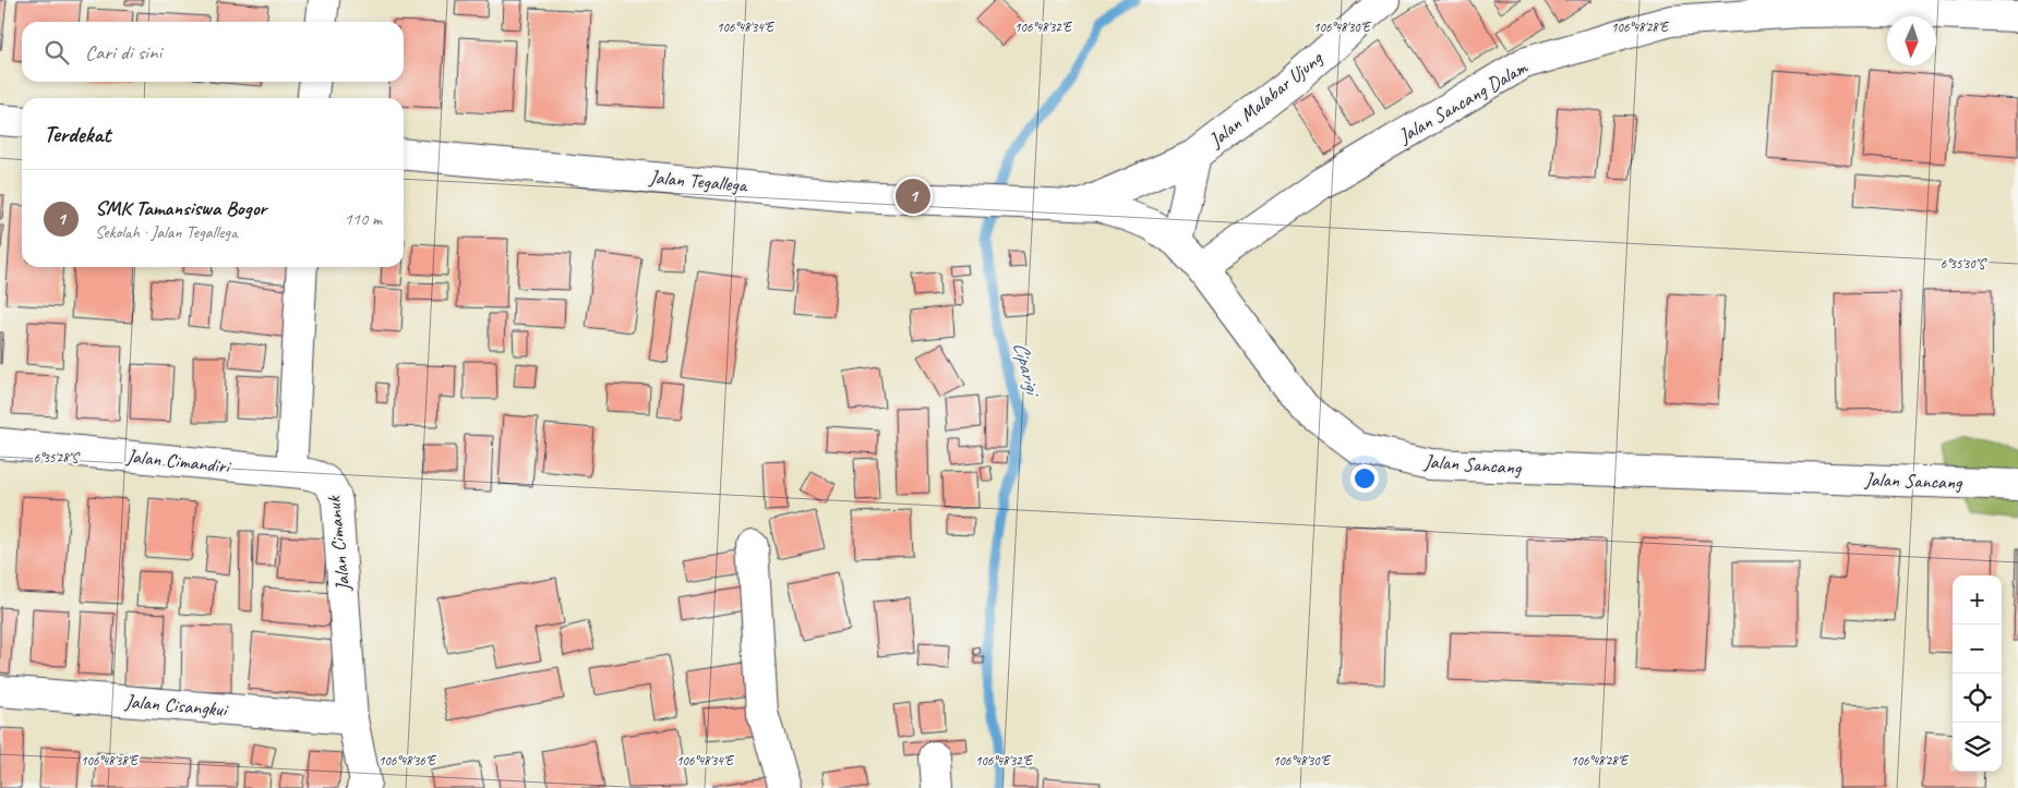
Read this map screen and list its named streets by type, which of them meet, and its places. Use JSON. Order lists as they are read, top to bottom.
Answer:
{
  "streets": {
    "street": [
      "Jalan Malabar Ujung",
      "Jalan Sancang Dalam",
      "Jalan Tegallega",
      "Jalan Cimandiri",
      "Jalan Sancang",
      "Jalan Cimanuk",
      "Jalan Cisangkui"
    ]
  },
  "crossings": [
    ["Jalan Malabar Ujung", "Jalan Sancang"],
    ["Jalan Sancang Dalam", "Jalan Sancang"],
    ["Jalan Tegallega", "Jalan Sancang"],
    ["Jalan Cimandiri", "Jalan Cimanuk"],
    ["Jalan Cimanuk", "Jalan Cisangkui"]
  ],
  "water": ["Ciparigi"],
  "north": "bottom",
  "page": {
    "search": "Cari di sini",
    "heading": "Terdekat",
    "list": [
      {
        "mark": "1",
        "name": "SMK Tamansiswa Bogor",
        "note": "Sekolah · Jalan Tegallega",
        "value": "110 m"
      }
    ],
    "pins": "1",
    "map_buttons": ["+", "−"]
  },
  "coordinates": [
    "106°48'34\"E",
    "106°48'32\"E",
    "106°48'30\"E",
    "106°48'28\"E",
    "6°35'30\"S",
    "6°35'28\"S",
    "106°48'38\"E",
    "106°48'36\"E"
  ]
}
